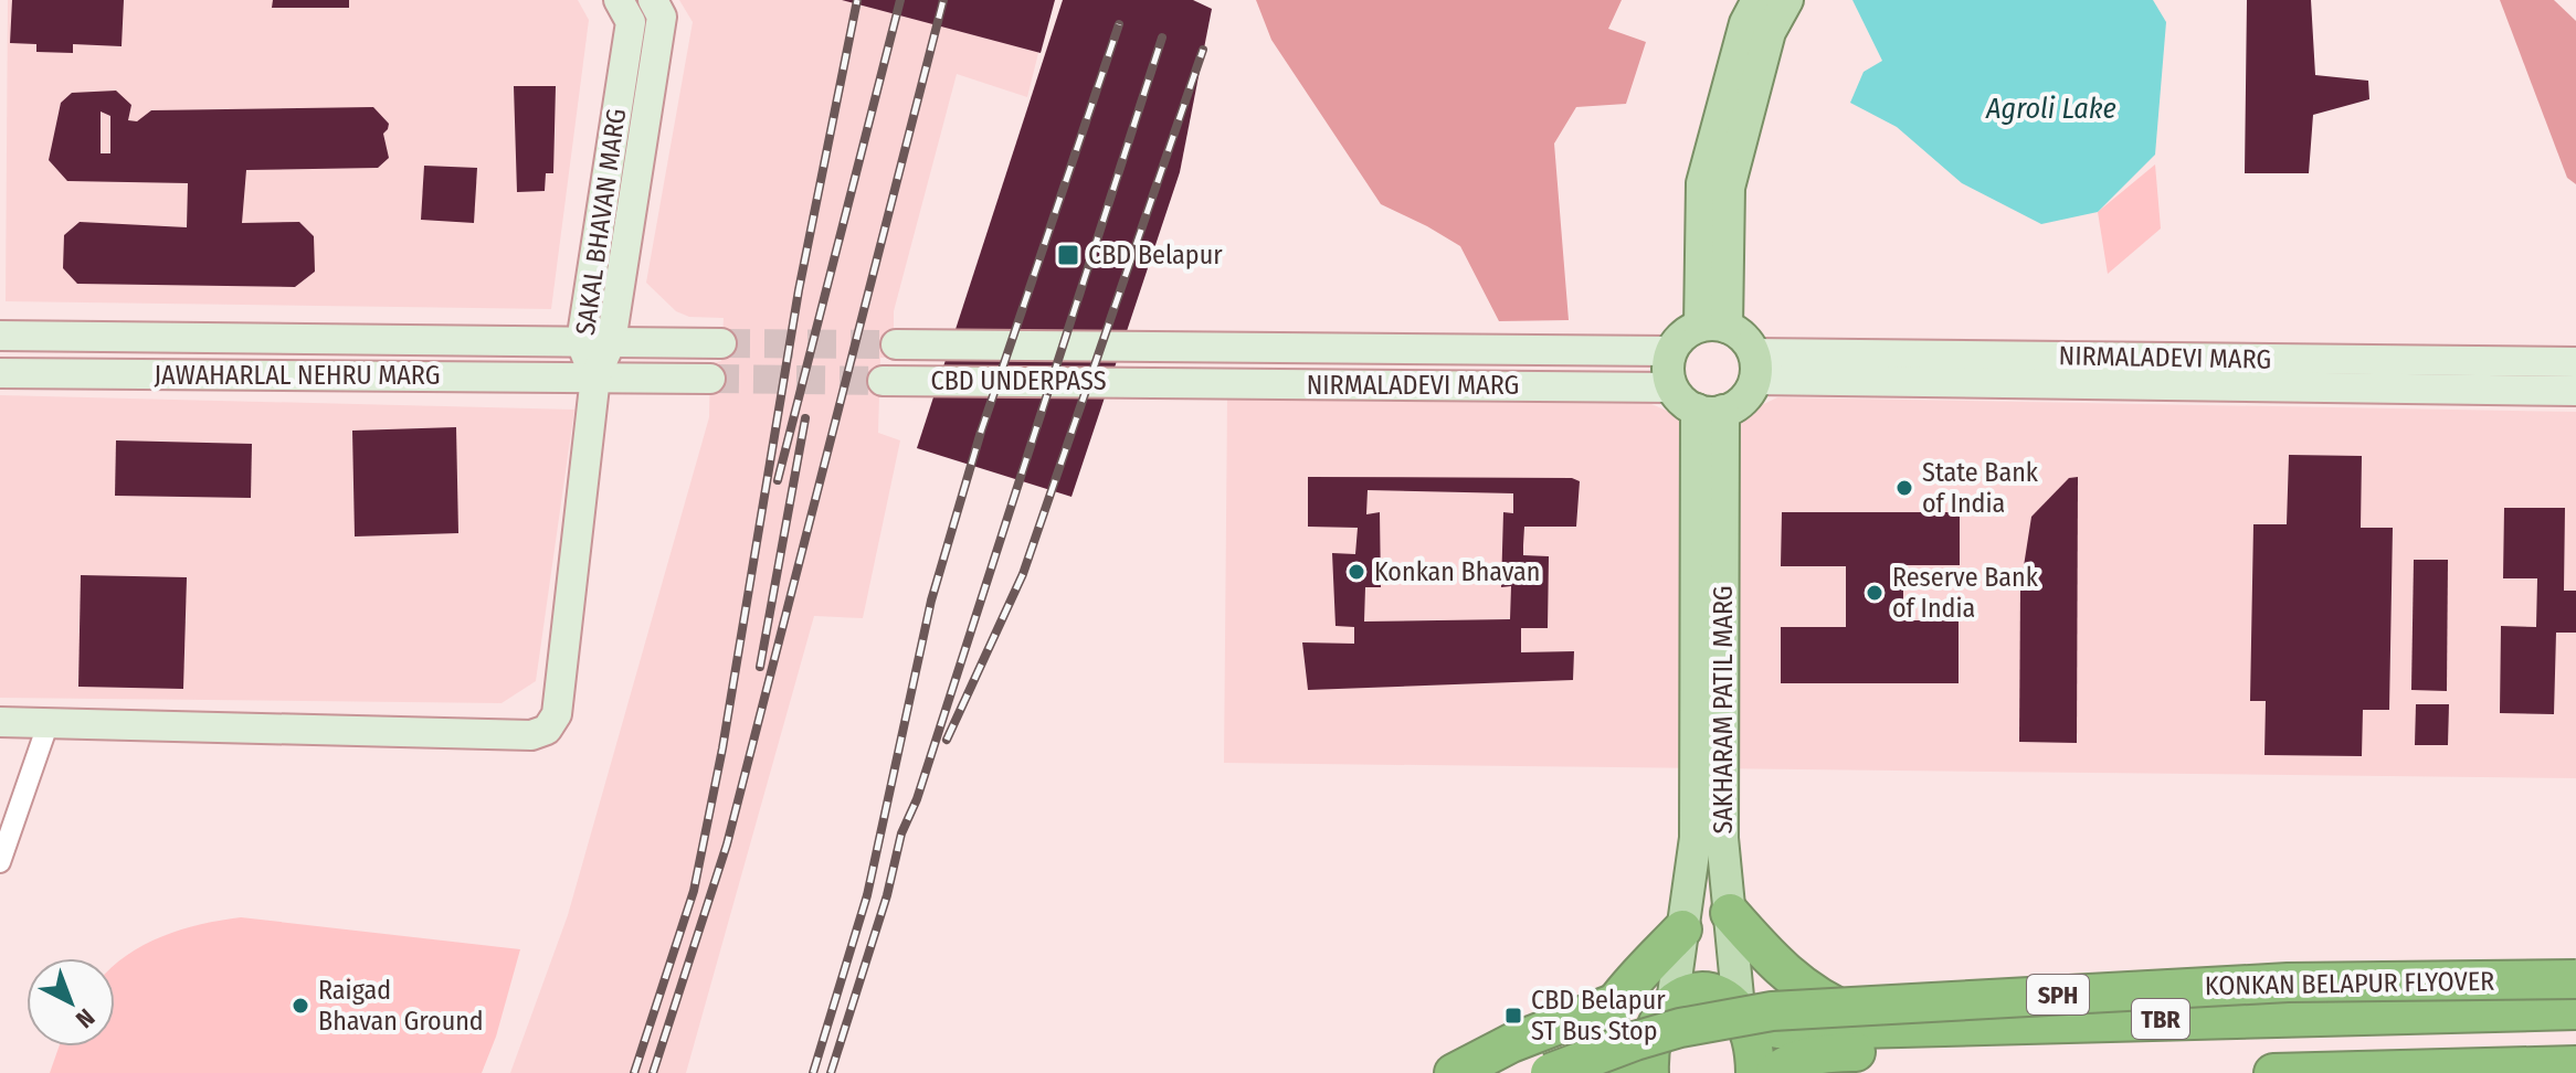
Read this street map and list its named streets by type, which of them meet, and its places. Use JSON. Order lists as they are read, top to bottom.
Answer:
{
  "streets": {
    "highway": ["KONKAN BELAPUR FLYOVER", "SPH", "TBR"],
    "main road": [
      "SAKAL BHAVAN MARG",
      "NIRMALADEVI MARG",
      "JAWAHARLAL NEHRU MARG",
      "CBD UNDERPASS",
      "SAKHARAM PATIL MARG"
    ]
  },
  "crossings": [
    ["SAKAL BHAVAN MARG", "JAWAHARLAL NEHRU MARG"],
    ["NIRMALADEVI MARG", "CBD UNDERPASS"],
    ["NIRMALADEVI MARG", "SAKHARAM PATIL MARG"],
    ["SAKHARAM PATIL MARG", "TBR"]
  ],
  "water": ["Agroli Lake"],
  "places": {
    "transit": ["CBD Belapur", "CBD Belapur ST Bus Stop"],
    "other": [
      "State Bank of India",
      "Konkan Bhavan",
      "Reserve Bank of India",
      "Raigad Bhavan Ground"
    ]
  },
  "north": "bottom right"
}
